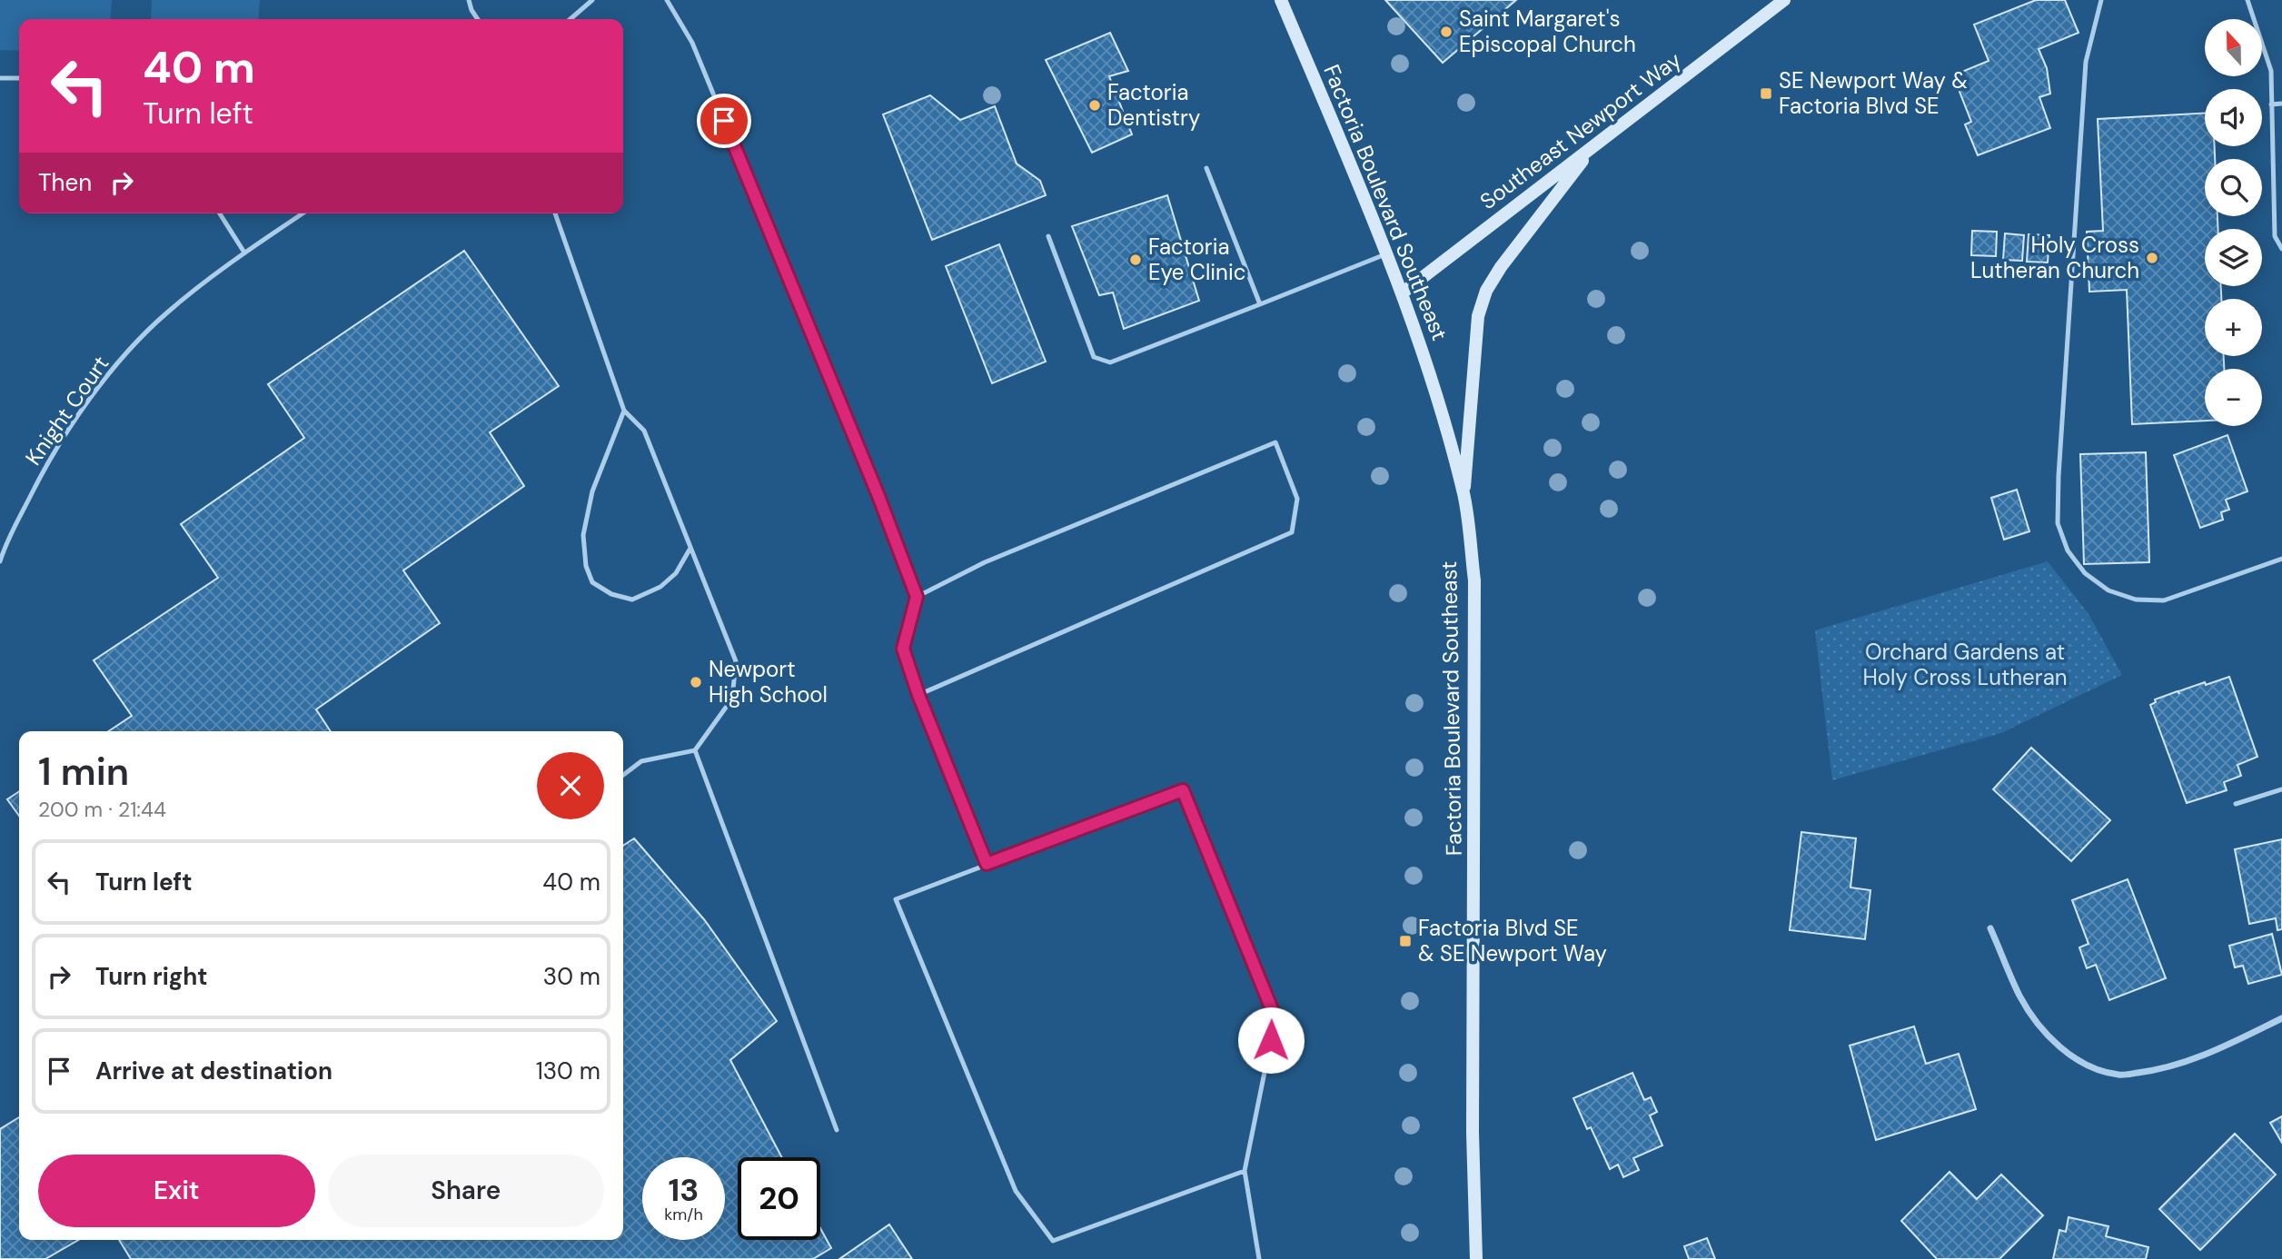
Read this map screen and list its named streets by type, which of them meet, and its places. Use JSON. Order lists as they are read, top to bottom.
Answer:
{
  "streets": {
    "main road": ["Southeast Newport Way", "Factoria Boulevard Southeast"],
    "lane": ["Knight Court"]
  },
  "crossings": [
    ["Southeast Newport Way", "Factoria Boulevard Southeast"]
  ],
  "parks": ["Orchard Gardens at Holy Cross Lutheran"],
  "places": {
    "other": [
      "Saint Margaret's Episcopal Church",
      "Factoria Dentistry",
      "Holy Cross Lutheran Church",
      "Factoria Eye Clinic",
      "Newport High School"
    ],
    "transit": ["SE Newport Way & Factoria Blvd SE", "Factoria Blvd SE & SE Newport Way"]
  },
  "north": "top",
  "page": {
    "map_buttons": ["+", "−"],
    "turn": ["40 m", "Turn left"],
    "then": "Then",
    "heading": ["1 min", "200 m · 21:44"],
    "list": [
      {
        "name": "Turn left",
        "value": "40 m"
      },
      {
        "name": "Turn right",
        "value": "30 m"
      },
      {
        "name": "Arrive at destination",
        "value": "130 m"
      }
    ],
    "buttons": ["Exit", "Share"],
    "speed": "13 km/h",
    "limit": "20"
  }
}
